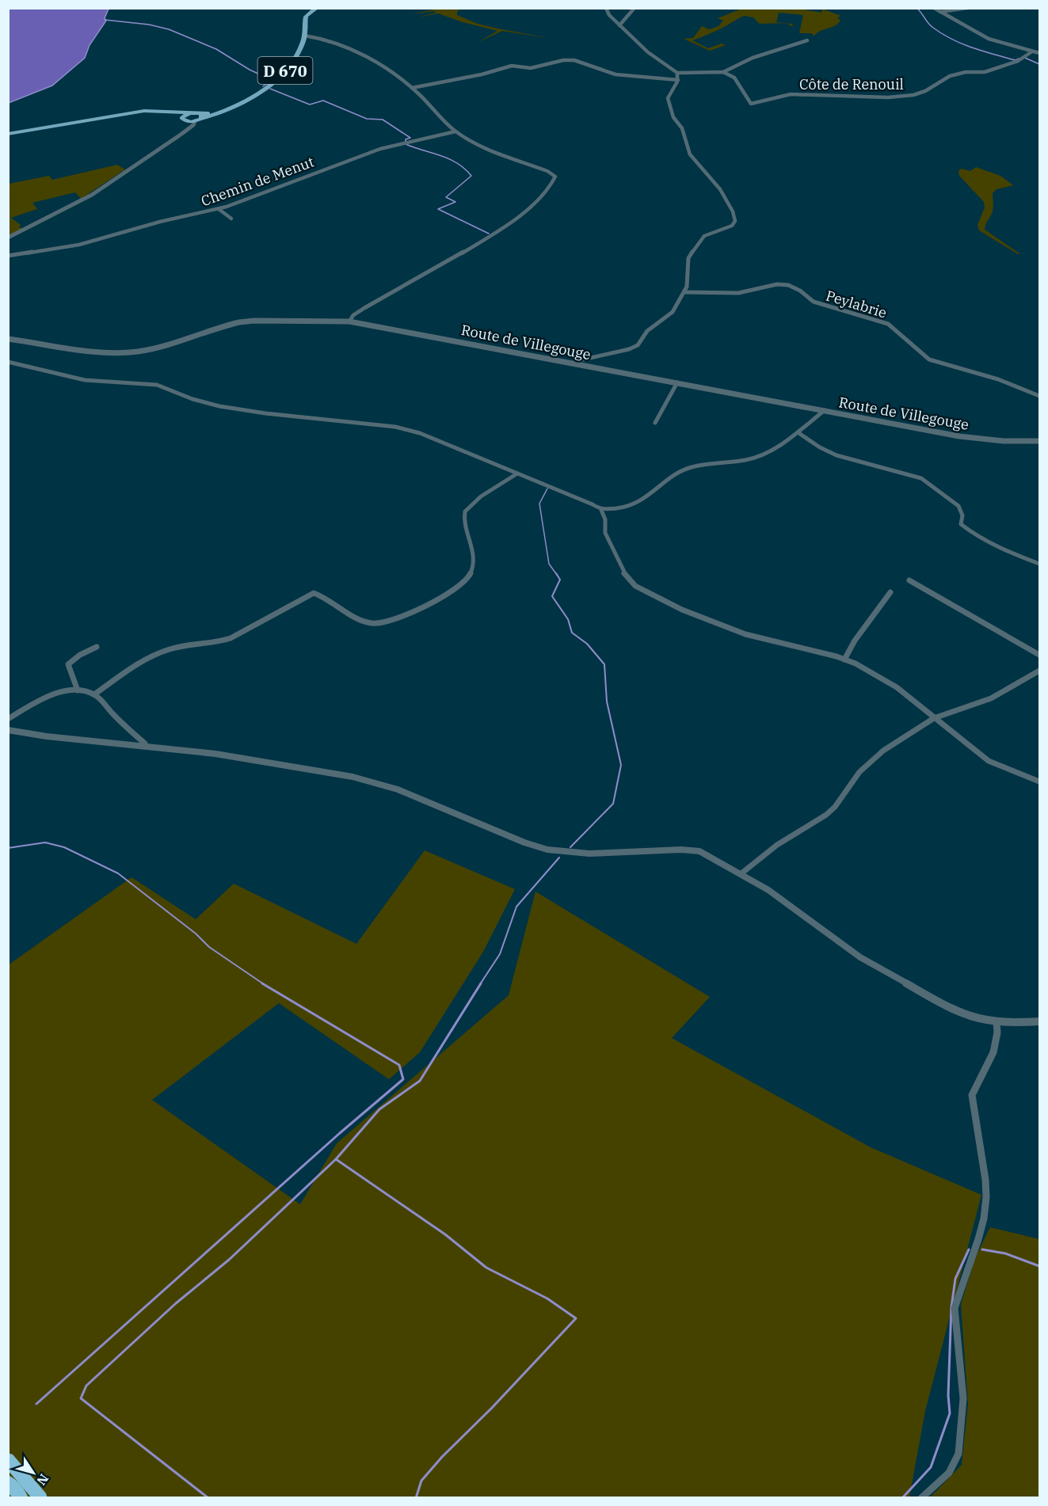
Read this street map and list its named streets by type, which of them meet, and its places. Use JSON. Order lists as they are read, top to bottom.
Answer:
{
  "streets": {
    "main road": ["D 670"],
    "street": [
      "Côte de Renouil",
      "Chemin de Menut",
      "Peylabrie",
      "Route de Villegouge"
    ]
  },
  "north": "bottom right"
}
